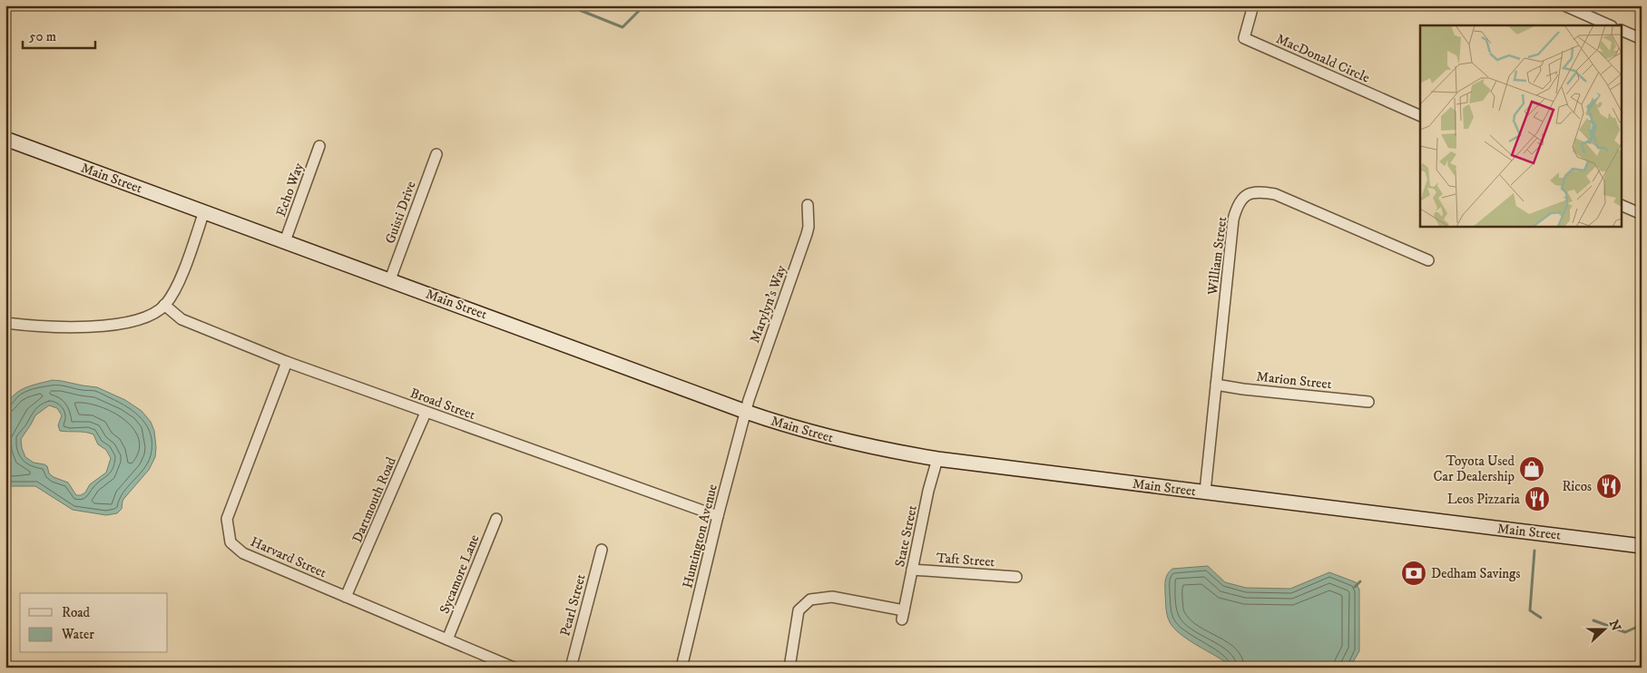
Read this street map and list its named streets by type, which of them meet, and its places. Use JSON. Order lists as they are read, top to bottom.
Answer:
{
  "streets": {
    "main road": ["Main Street"],
    "street": [
      "MacDonald Circle",
      "Echo Way",
      "Guisti Drive",
      "William Street",
      "Marylyn's Way",
      "Marion Street",
      "Broad Street",
      "Dartmouth Road",
      "Huntington Avenue",
      "State Street",
      "Harvard Street",
      "Taft Street",
      "Sycamore Lane",
      "Pearl Street"
    ]
  },
  "crossings": [
    ["Main Street", "Echo Way"],
    ["Main Street", "Guisti Drive"],
    ["Main Street", "William Street"],
    ["Main Street", "Marylyn's Way"],
    ["Main Street", "Huntington Avenue"],
    ["Main Street", "State Street"],
    ["William Street", "Marion Street"],
    ["Marylyn's Way", "Huntington Avenue"],
    ["Broad Street", "Dartmouth Road"],
    ["Broad Street", "Huntington Avenue"],
    ["Broad Street", "Harvard Street"],
    ["Dartmouth Road", "Harvard Street"],
    ["State Street", "Taft Street"],
    ["Harvard Street", "Sycamore Lane"]
  ],
  "places": {
    "shop": ["Toyota Used Car Dealership"],
    "restaurant": ["Ricos", "Leos Pizzaria"],
    "bank": ["Dedham Savings"]
  },
  "legend": ["Road", "Water"],
  "scale_bar": "50 m",
  "north": "right"
}
